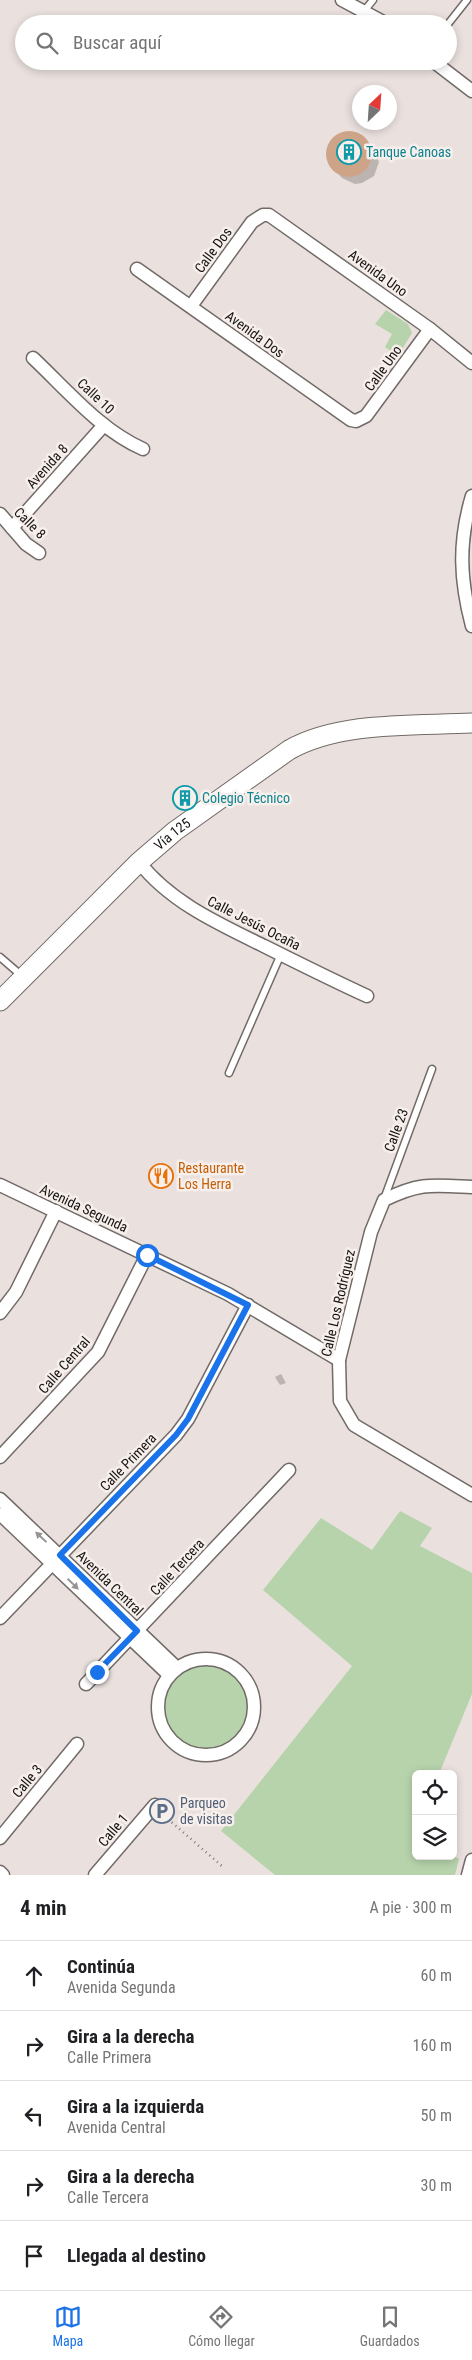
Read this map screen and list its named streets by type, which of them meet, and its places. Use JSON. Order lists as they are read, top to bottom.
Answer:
{
  "streets": {
    "main road": ["Vía 125"],
    "street": [
      "Calle Dos",
      "Avenida Uno",
      "Avenida Dos",
      "Calle Uno",
      "Calle 10",
      "Avenida 8",
      "Calle 8",
      "Calle Jesús Ocaña",
      "Avenida Segunda",
      "Calle Los Rodríguez",
      "Calle Central",
      "Calle Primera",
      "Calle Tercera",
      "Avenida Central",
      "Calle 3",
      "Calle 1"
    ],
    "lane": ["Calle 23"]
  },
  "crossings": [
    ["Calle Dos", "Avenida Uno"],
    ["Calle Dos", "Avenida Dos"],
    ["Avenida Uno", "Calle Uno"],
    ["Avenida Dos", "Calle Uno"],
    ["Calle 10", "Avenida 8"],
    ["Avenida 8", "Calle 8"],
    ["Vía 125", "Calle Jesús Ocaña"],
    ["Calle 23", "Calle Los Rodríguez"],
    ["Avenida Segunda", "Calle Los Rodríguez"],
    ["Avenida Segunda", "Calle Central"],
    ["Avenida Segunda", "Calle Primera"],
    ["Calle Primera", "Avenida Central"],
    ["Calle Tercera", "Avenida Central"]
  ],
  "places": {
    "building": ["Tanque Canoas", "Colegio Técnico"],
    "restaurant": ["Restaurante Los Herra"],
    "parking": ["Parqueo de visitas"]
  },
  "north": "top right",
  "page": {
    "search": "Buscar aquí",
    "heading": ["4 min", "A pie · 300 m"],
    "list": [
      ["Continúa", "Avenida Segunda", "60 m"],
      ["Gira a la derecha", "Calle Primera", "160 m"],
      ["Gira a la izquierda", "Avenida Central", "50 m"],
      ["Gira a la derecha", "Calle Tercera", "30 m"],
      "Llegada al destino"
    ],
    "nav": ["Mapa", "Cómo llegar", "Guardados"]
  }
}
